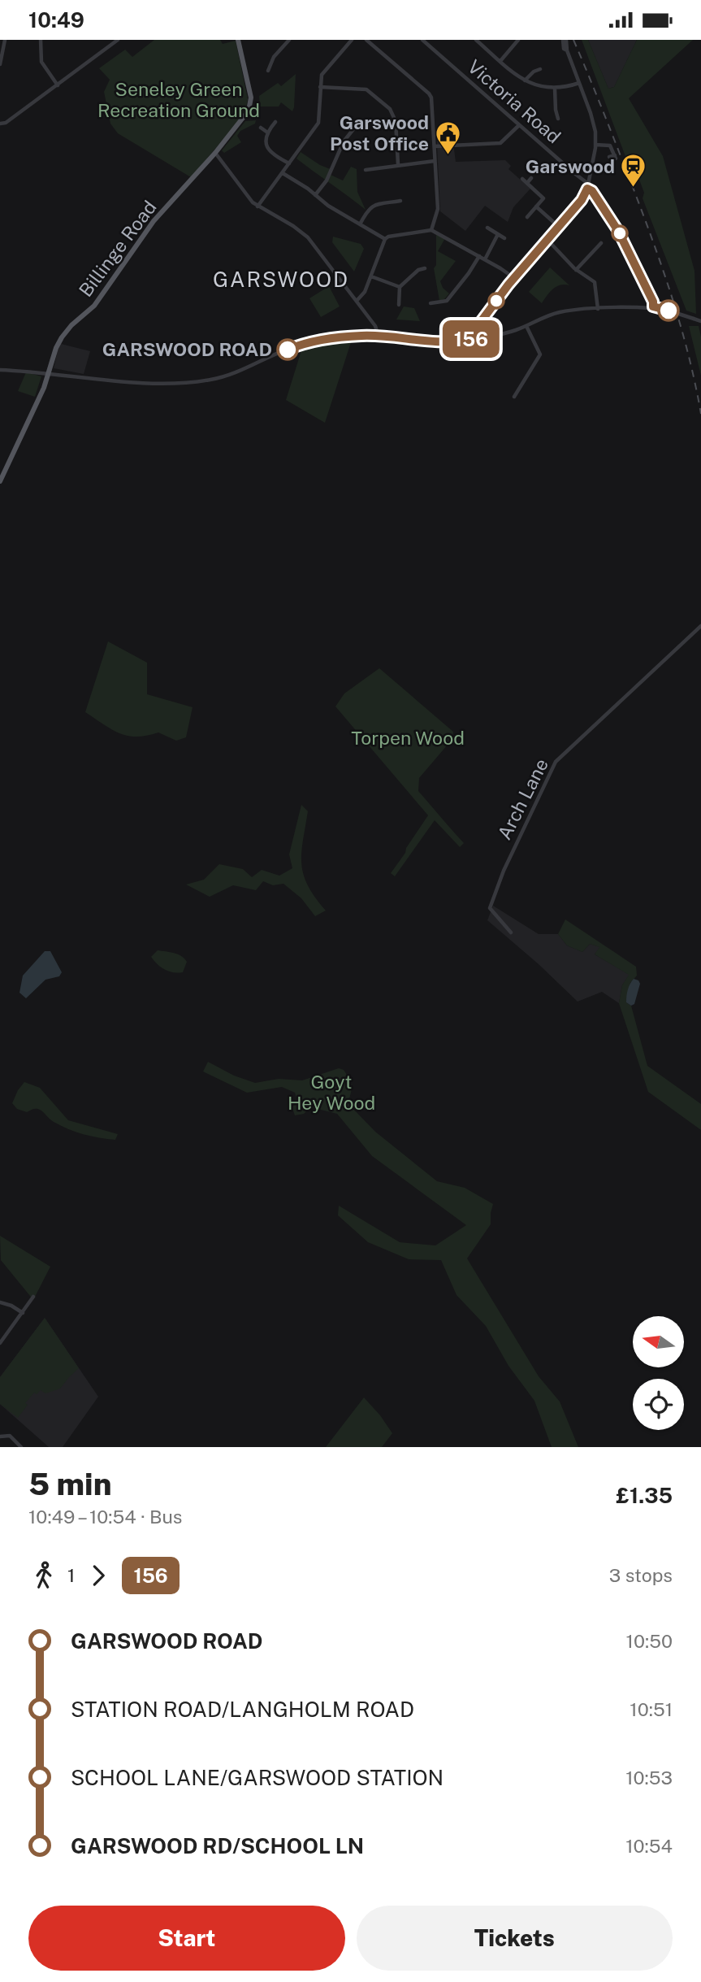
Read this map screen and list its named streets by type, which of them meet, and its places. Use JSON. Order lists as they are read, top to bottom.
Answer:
{
  "streets": {
    "main road": ["Billinge Road"],
    "street": ["Victoria Road", "Arch Lane"]
  },
  "districts": ["GARSWOOD"],
  "parks": ["Seneley Green Recreation Ground", "Torpen Wood", "Goyt Hey Wood"],
  "places": {
    "public building": ["Garswood Post Office"],
    "station": ["Garswood"],
    "other": ["GARSWOOD ROAD"]
  },
  "lines": ["bus line 156"],
  "north": "left",
  "page": {
    "status": "10:49",
    "on_map": "156",
    "heading": ["5 min", "10:49 – 10:54 · Bus", "£1.35"],
    "legs": ["1", "156", "3 stops"],
    "list": [
      {
        "name": "GARSWOOD ROAD",
        "value": "10:50"
      },
      {
        "name": "STATION ROAD/LANGHOLM ROAD",
        "value": "10:51"
      },
      {
        "name": "SCHOOL LANE/GARSWOOD STATION",
        "value": "10:53"
      },
      {
        "name": "GARSWOOD RD/SCHOOL LN",
        "value": "10:54"
      }
    ],
    "buttons": ["Start", "Tickets"]
  }
}
